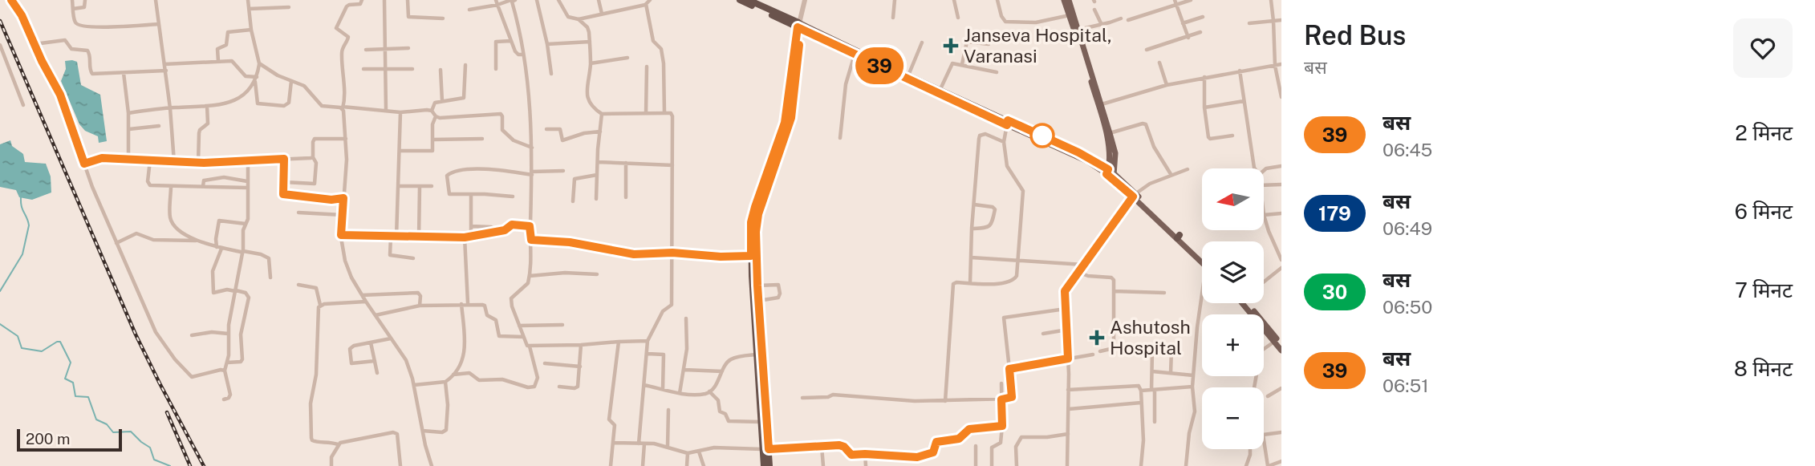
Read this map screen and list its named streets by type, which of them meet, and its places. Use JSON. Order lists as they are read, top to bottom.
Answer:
{
  "places": {
    "health": ["Janseva Hospital, Varanasi", "Ashutosh Hospital"]
  },
  "lines": ["bus line 39"],
  "scale_bar": "200 m",
  "north": "left",
  "page": {
    "on_map": "39",
    "heading": ["Red Bus", "बस"],
    "list": [
      {
        "mark": "39",
        "name": "बस",
        "note": "06:45",
        "value": "2 मिनट"
      },
      {
        "mark": "179",
        "name": "बस",
        "note": "06:49",
        "value": "6 मिनट"
      },
      {
        "mark": "30",
        "name": "बस",
        "note": "06:50",
        "value": "7 मिनट"
      },
      {
        "mark": "39",
        "name": "बस",
        "note": "06:51",
        "value": "8 मिनट"
      }
    ],
    "map_buttons": ["+", "−"],
    "scale": "200 m"
  }
}
